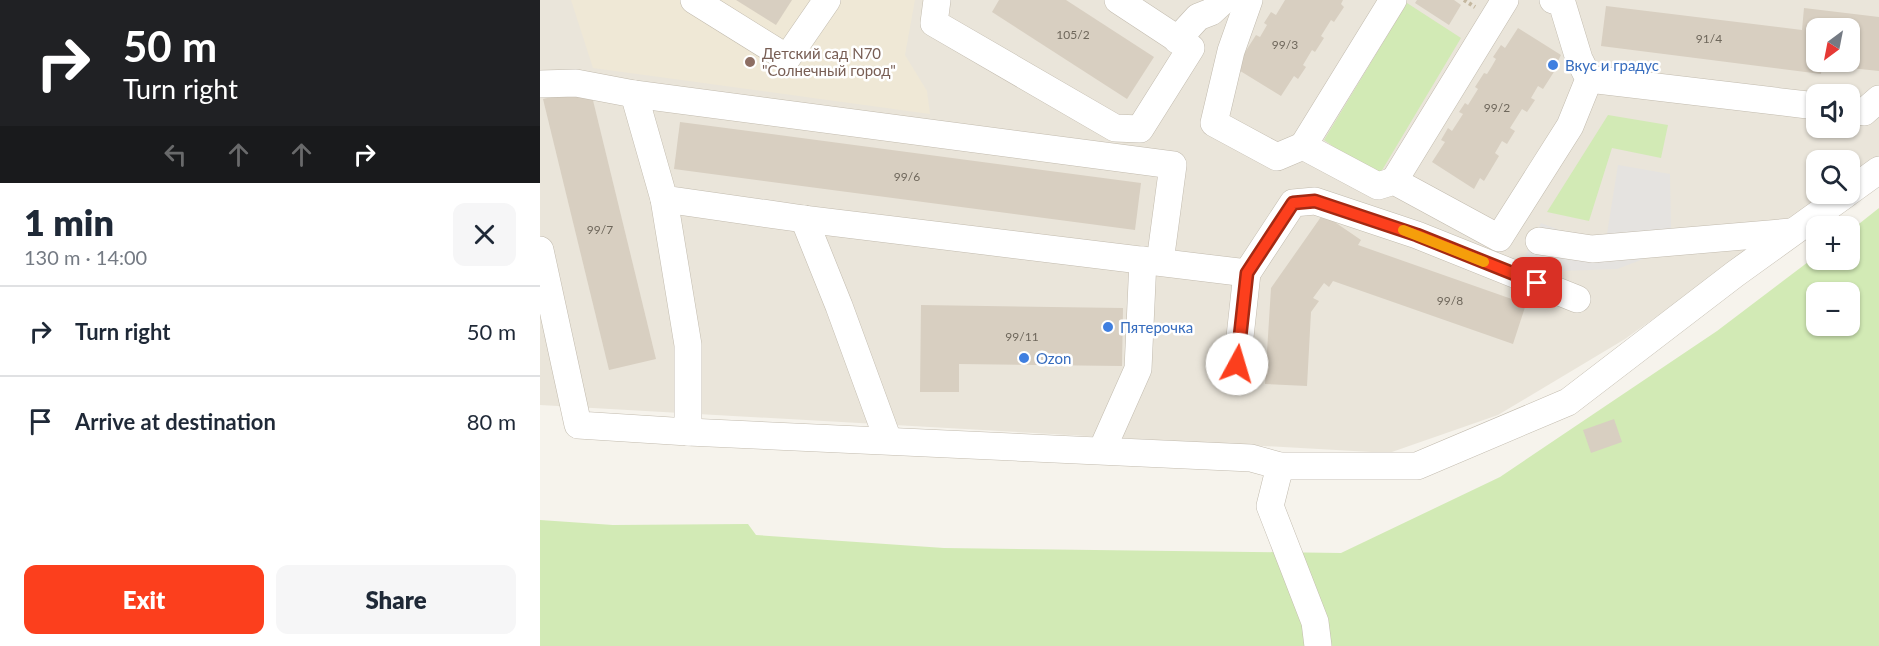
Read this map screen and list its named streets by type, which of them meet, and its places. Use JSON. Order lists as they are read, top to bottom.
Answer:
{
  "places": [
    "Детский сад N70 \"Солнечный город\"",
    "Вкус и градус",
    "Пятерочка",
    "Ozon"
  ],
  "house_numbers": [
    "105/2",
    "91/4",
    "99/3",
    "99/2",
    "99/6",
    "99/7",
    "99/8",
    "99/11"
  ],
  "north": "bottom left",
  "page": {
    "turn": ["50 m", "Turn right"],
    "map_buttons": ["+", "−"],
    "heading": ["1 min", "130 m · 14:00"],
    "list": [
      {
        "name": "Turn right",
        "value": "50 m"
      },
      {
        "name": "Arrive at destination",
        "value": "80 m"
      }
    ],
    "buttons": ["Exit", "Share"]
  }
}
